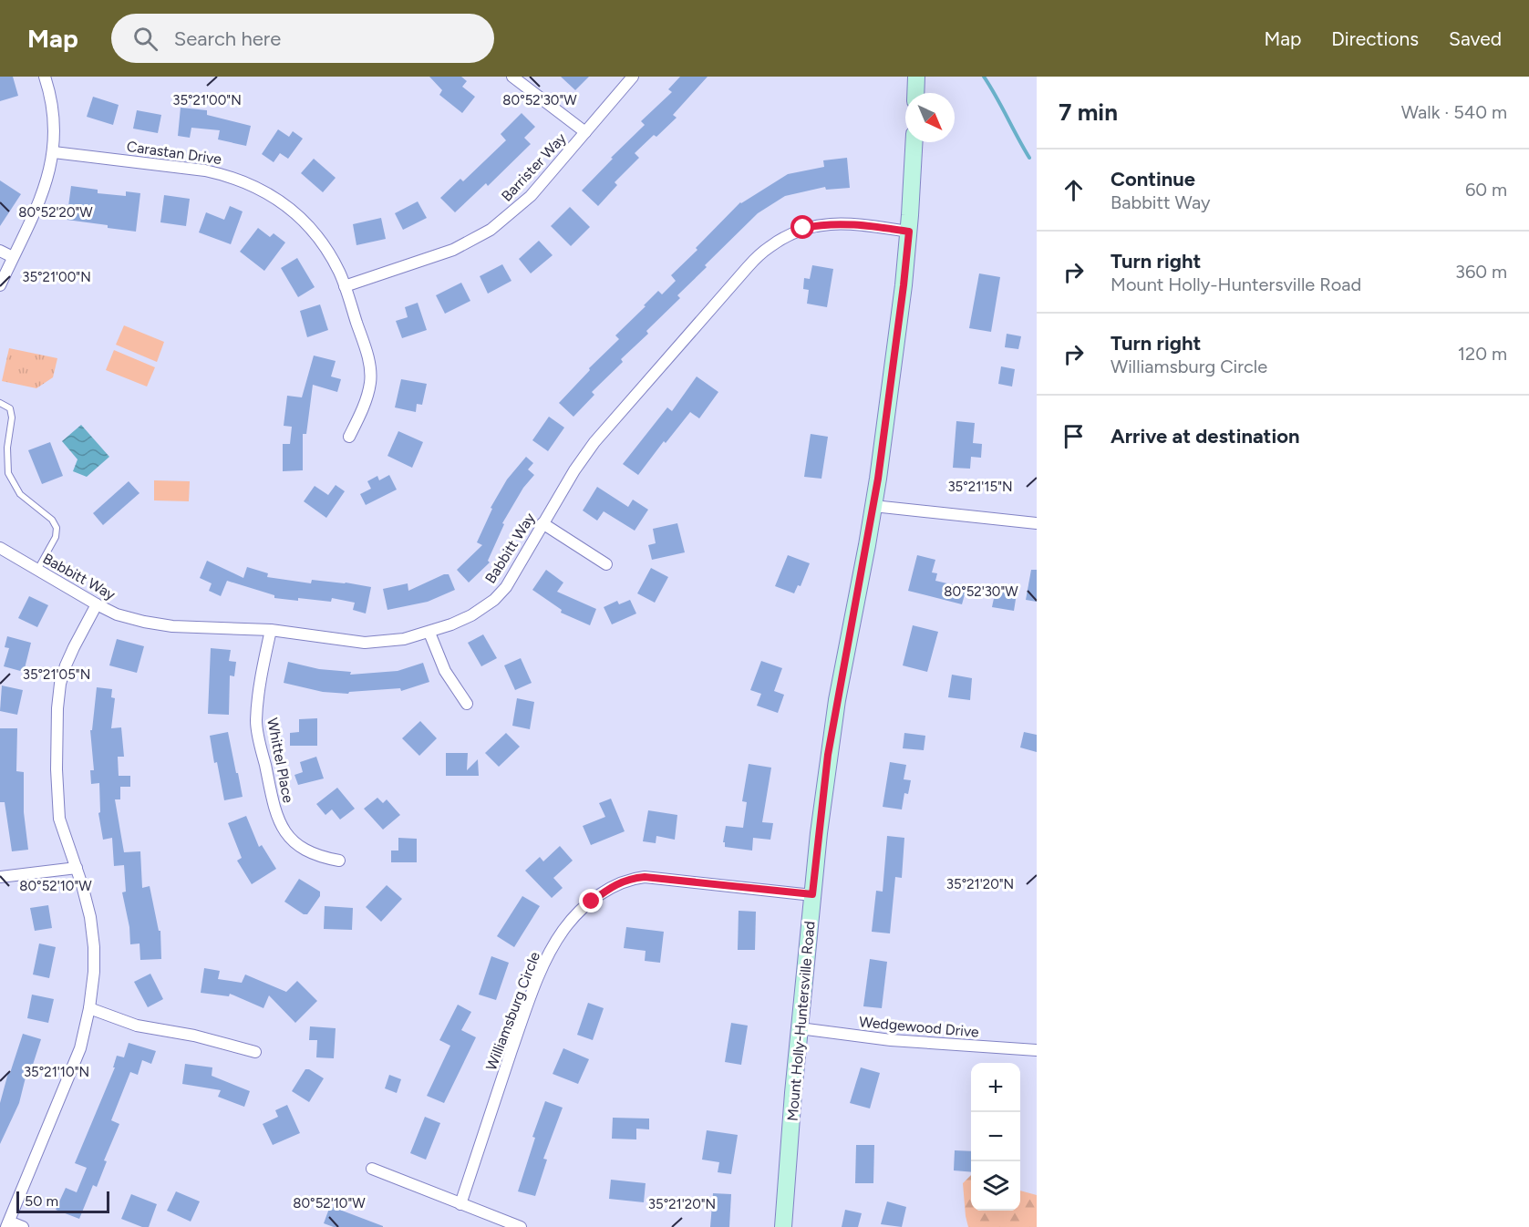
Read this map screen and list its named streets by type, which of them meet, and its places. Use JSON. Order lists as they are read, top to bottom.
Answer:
{
  "streets": {
    "main road": ["Mount Holly-Huntersville Road"],
    "street": [
      "Carastan Drive",
      "Barrister Way",
      "Babbitt Way",
      "Whittel Place",
      "Williamsburg Circle",
      "Wedgewood Drive"
    ]
  },
  "crossings": [
    ["Carastan Drive", "Barrister Way"],
    ["Babbitt Way", "Whittel Place"],
    ["Babbitt Way", "Mount Holly-Huntersville Road"],
    ["Williamsburg Circle", "Mount Holly-Huntersville Road"],
    ["Mount Holly-Huntersville Road", "Wedgewood Drive"]
  ],
  "scale_bar": "50 m",
  "north": "bottom right",
  "page": {
    "header": "Map",
    "search": "Search here",
    "nav": ["Map", "Directions", "Saved"],
    "heading": ["7 min", "Walk · 540 m"],
    "list": [
      ["Continue", "Babbitt Way", "60 m"],
      ["Turn right", "Mount Holly-Huntersville Road", "360 m"],
      ["Turn right", "Williamsburg Circle", "120 m"],
      "Arrive at destination"
    ],
    "map_buttons": ["+", "−"],
    "scale": "50 m"
  },
  "coordinates": [
    "35°21'00\"N",
    "80°52'30\"W",
    "80°52'20\"W",
    "35°21'15\"N",
    "35°21'05\"N",
    "35°21'20\"N",
    "80°52'10\"W",
    "35°21'10\"N"
  ]
}
